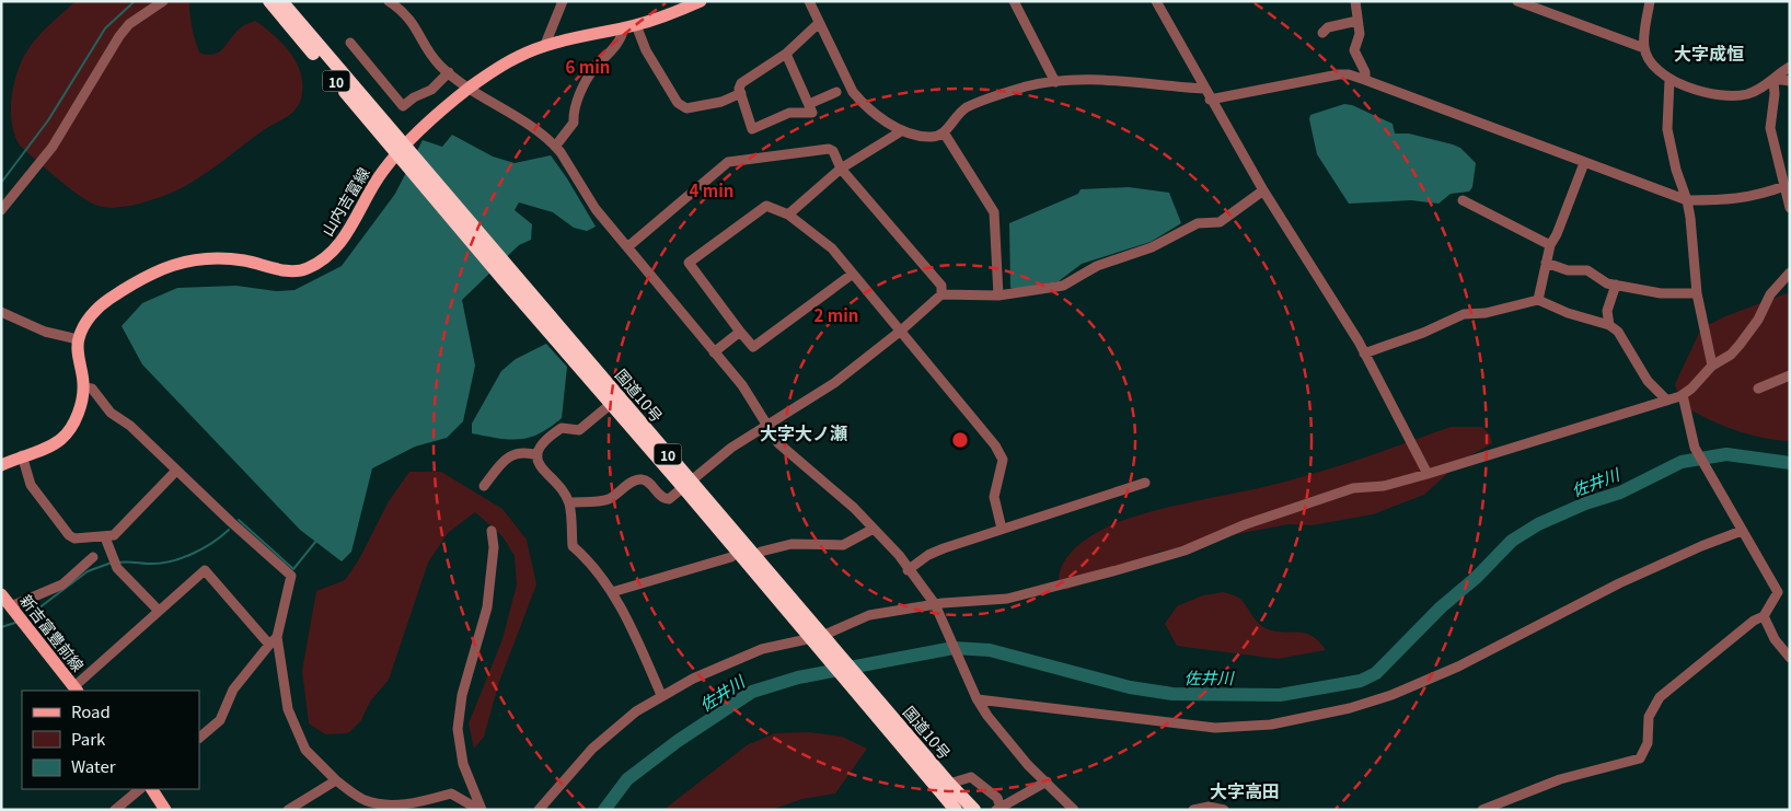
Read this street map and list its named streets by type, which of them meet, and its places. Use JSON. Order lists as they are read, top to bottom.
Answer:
{
  "streets": {
    "highway": ["10", "国道10号"],
    "main road": ["山内吉富線", "新吉富豊前線"]
  },
  "crossings": [
    ["山内吉富線", "国道10号"]
  ],
  "districts": ["大字成恒", "大字大ノ瀬", "大字高田"],
  "water": ["佐井川"],
  "legend": ["Road", "Park", "Water"],
  "rings": ["6 min", "4 min", "2 min"]
}
